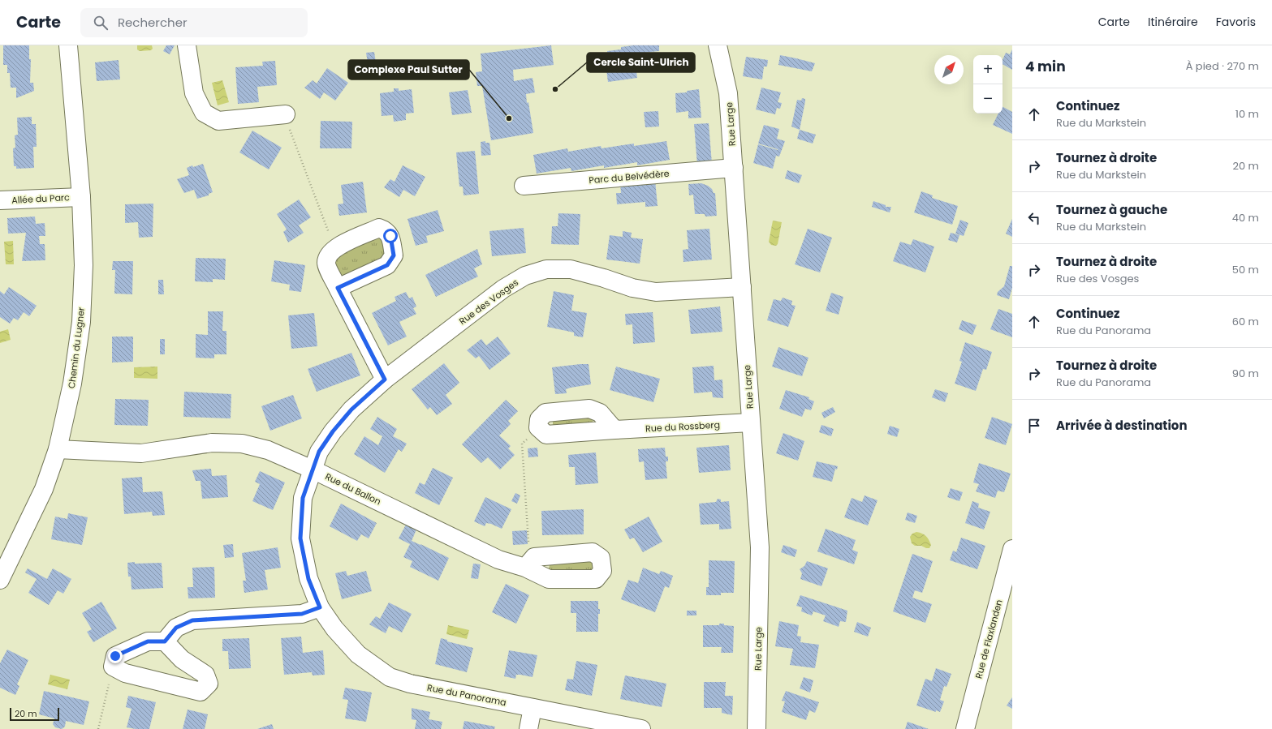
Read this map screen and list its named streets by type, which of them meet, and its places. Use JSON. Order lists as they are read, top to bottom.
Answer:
{
  "streets": {
    "street": [
      "Rue Large",
      "Parc du Belvédère",
      "Allée du Parc",
      "Rue des Vosges",
      "Chemin du Lugner",
      "Rue du Rossberg",
      "Rue du Ballon",
      "Rue de Flaxlanden",
      "Rue du Panorama"
    ]
  },
  "crossings": [
    ["Rue Large", "Parc du Belvédère"],
    ["Rue Large", "Rue des Vosges"],
    ["Rue Large", "Rue du Rossberg"],
    ["Allée du Parc", "Chemin du Lugner"],
    ["Rue des Vosges", "Rue du Ballon"],
    ["Rue des Vosges", "Rue du Panorama"],
    ["Chemin du Lugner", "Rue du Ballon"],
    ["Rue du Ballon", "Rue du Panorama"]
  ],
  "places": ["Cercle Saint-Ulrich", "Complexe Paul Sutter"],
  "scale_bar": "20 m",
  "north": "top right",
  "page": {
    "header": "Carte",
    "search": "Rechercher",
    "nav": ["Carte", "Itinéraire", "Favoris"],
    "heading": ["4 min", "À pied · 270 m"],
    "map_buttons": ["+", "−"],
    "list": [
      ["Continuez", "Rue du Markstein", "10 m"],
      ["Tournez à droite", "Rue du Markstein", "20 m"],
      ["Tournez à gauche", "Rue du Markstein", "40 m"],
      ["Tournez à droite", "Rue des Vosges", "50 m"],
      ["Continuez", "Rue du Panorama", "60 m"],
      ["Tournez à droite", "Rue du Panorama", "90 m"],
      "Arrivée à destination"
    ],
    "scale": "20 m"
  }
}
